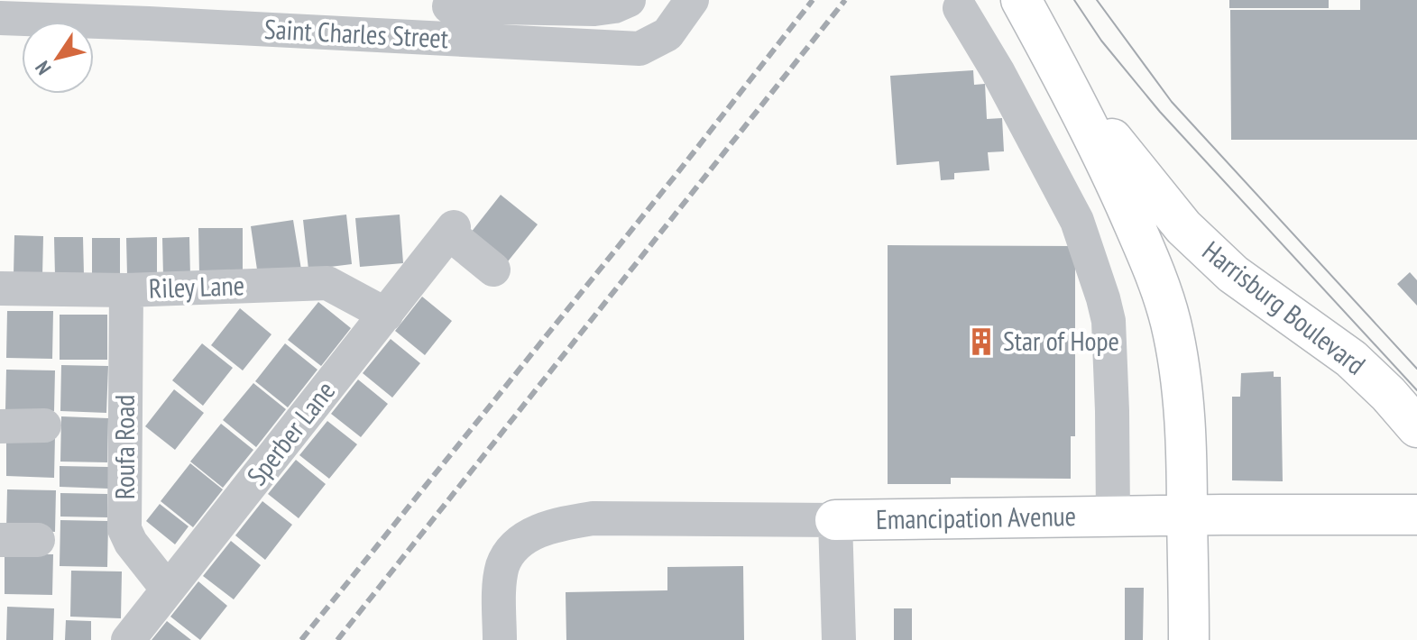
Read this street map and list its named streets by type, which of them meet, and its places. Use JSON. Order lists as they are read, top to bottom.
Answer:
{
  "streets": {
    "main road": ["Harrisburg Boulevard", "Emancipation Avenue"],
    "street": [
      "Saint Charles Street",
      "Riley Lane",
      "Sperber Lane",
      "Roufa Road"
    ]
  },
  "crossings": [
    ["Riley Lane", "Sperber Lane"],
    ["Riley Lane", "Roufa Road"],
    ["Harrisburg Boulevard", "Emancipation Avenue"],
    ["Sperber Lane", "Roufa Road"]
  ],
  "places": {
    "building": ["Star of Hope"]
  },
  "north": "bottom left"
}
